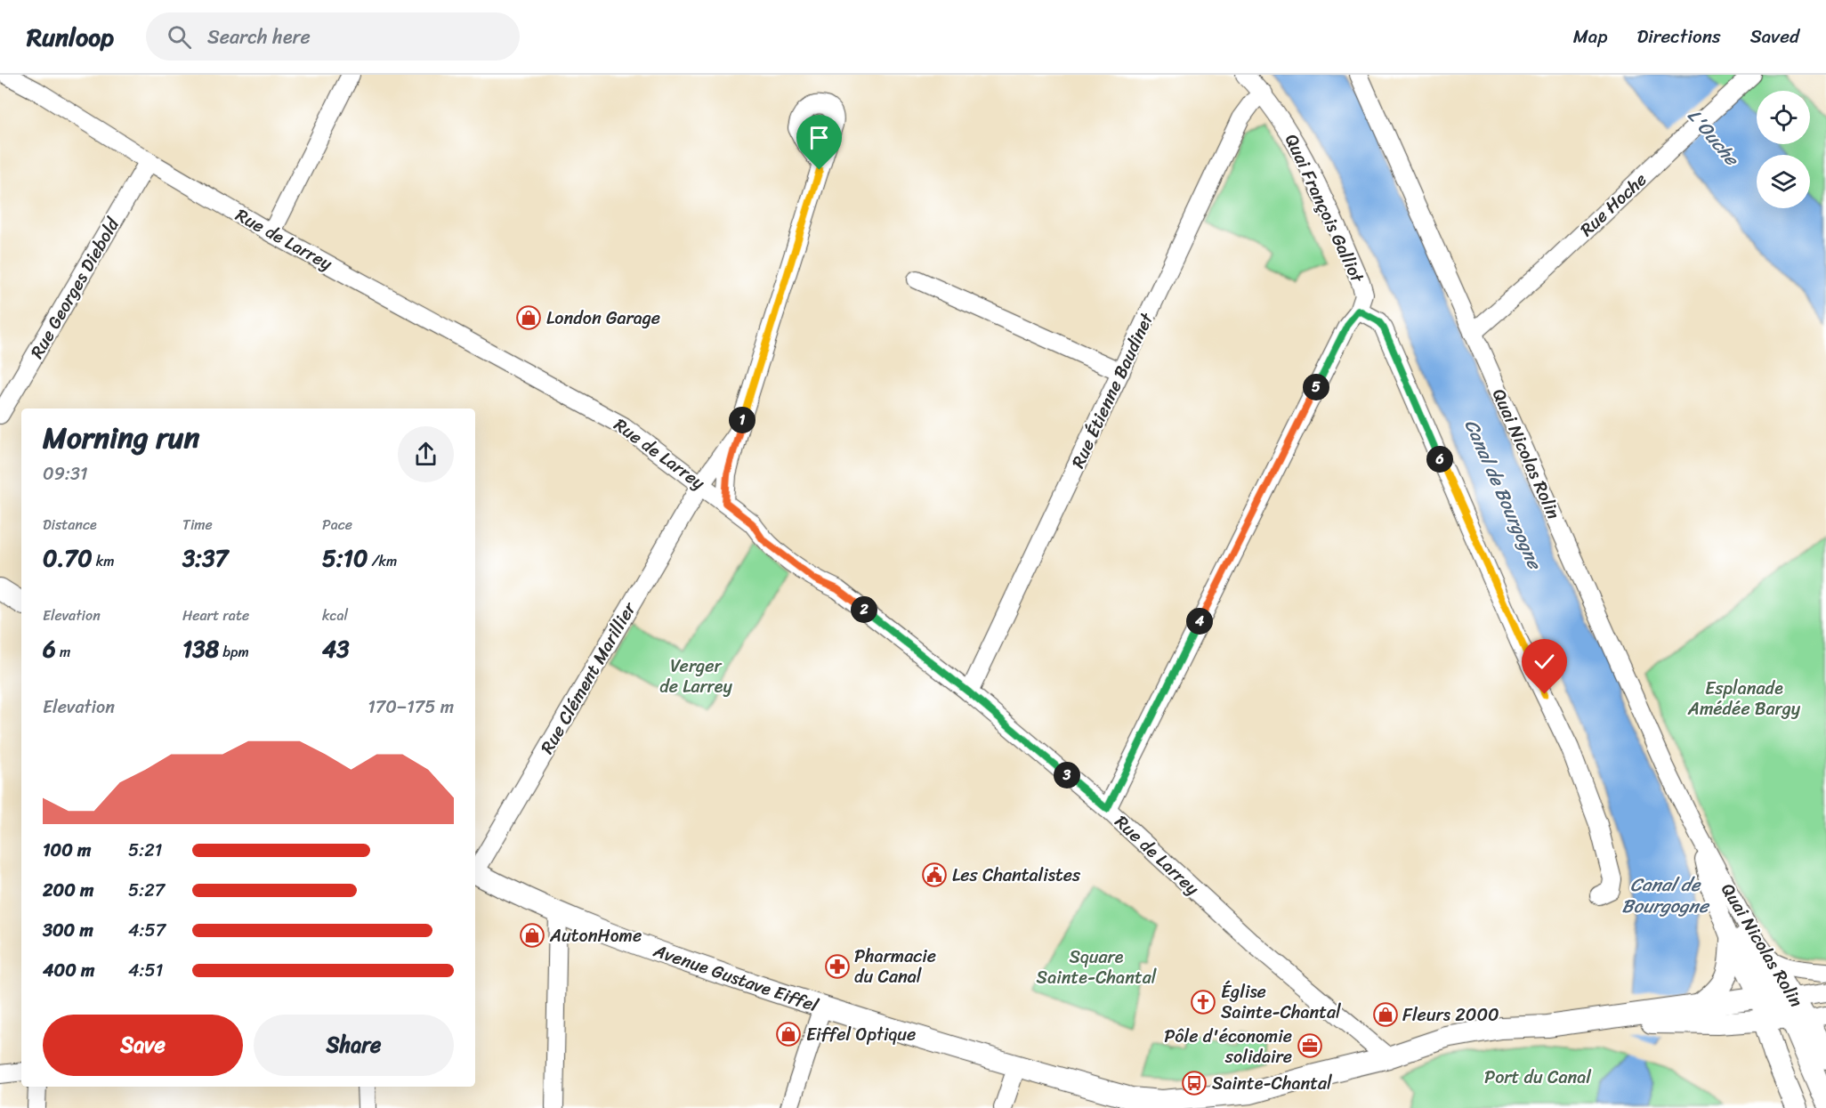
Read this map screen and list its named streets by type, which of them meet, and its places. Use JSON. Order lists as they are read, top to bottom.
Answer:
{
  "streets": {
    "main road": ["Quai Nicolas Rolin", "Avenue Gustave Eiffel"],
    "street": [
      "Rue Hoche",
      "Quai François Galliot",
      "Rue de Larrey",
      "Rue Georges Diebold",
      "Rue Étienne Baudinet",
      "Rue Clément Marillier"
    ]
  },
  "crossings": [
    ["Rue Hoche", "Quai Nicolas Rolin"],
    ["Quai François Galliot", "Rue Étienne Baudinet"],
    ["Rue de Larrey", "Rue Georges Diebold"],
    ["Rue de Larrey", "Rue Étienne Baudinet"],
    ["Rue de Larrey", "Rue Clément Marillier"],
    ["Rue de Larrey", "Avenue Gustave Eiffel"],
    ["Quai Nicolas Rolin", "Avenue Gustave Eiffel"]
  ],
  "water": ["L'Ouche", "Canal de Bourgogne"],
  "parks": [
    "Verger de Larrey",
    "Esplanade Amédée Bargy",
    "Square Sainte-Chantal",
    "Port du Canal"
  ],
  "places": {
    "shop": [
      "London Garage",
      "AutonHome",
      "Fleurs 2000",
      "Eiffel Optique"
    ],
    "public building": ["Les Chantalistes"],
    "pharmacy": ["Pharmacie du Canal"],
    "church": ["Église Sainte-Chantal"],
    "office": ["Pôle d'économie solidaire"],
    "bus stop": ["Sainte-Chantal"]
  },
  "page": {
    "header": "Runloop",
    "search": "Search here",
    "nav": ["Map", "Directions", "Saved"],
    "pins": [
      "5",
      "1",
      "6",
      "2",
      "4",
      "3"
    ],
    "heading": ["Morning run", "09:31"],
    "stats": [
      ["Distance", "0.70 km"],
      ["Time", "3:37"],
      ["Pace", "5:10 /km"],
      ["Elevation", "6 m"],
      ["Heart rate", "138 bpm"],
      ["kcal", "43"]
    ],
    "chart": ["Elevation", "170–175 m"],
    "list": [
      {
        "name": "100 m",
        "note": "5:21"
      },
      {
        "name": "200 m",
        "note": "5:27"
      },
      {
        "name": "300 m",
        "note": "4:57"
      },
      {
        "name": "400 m",
        "note": "4:51"
      }
    ],
    "buttons": ["Save", "Share"]
  }
}
